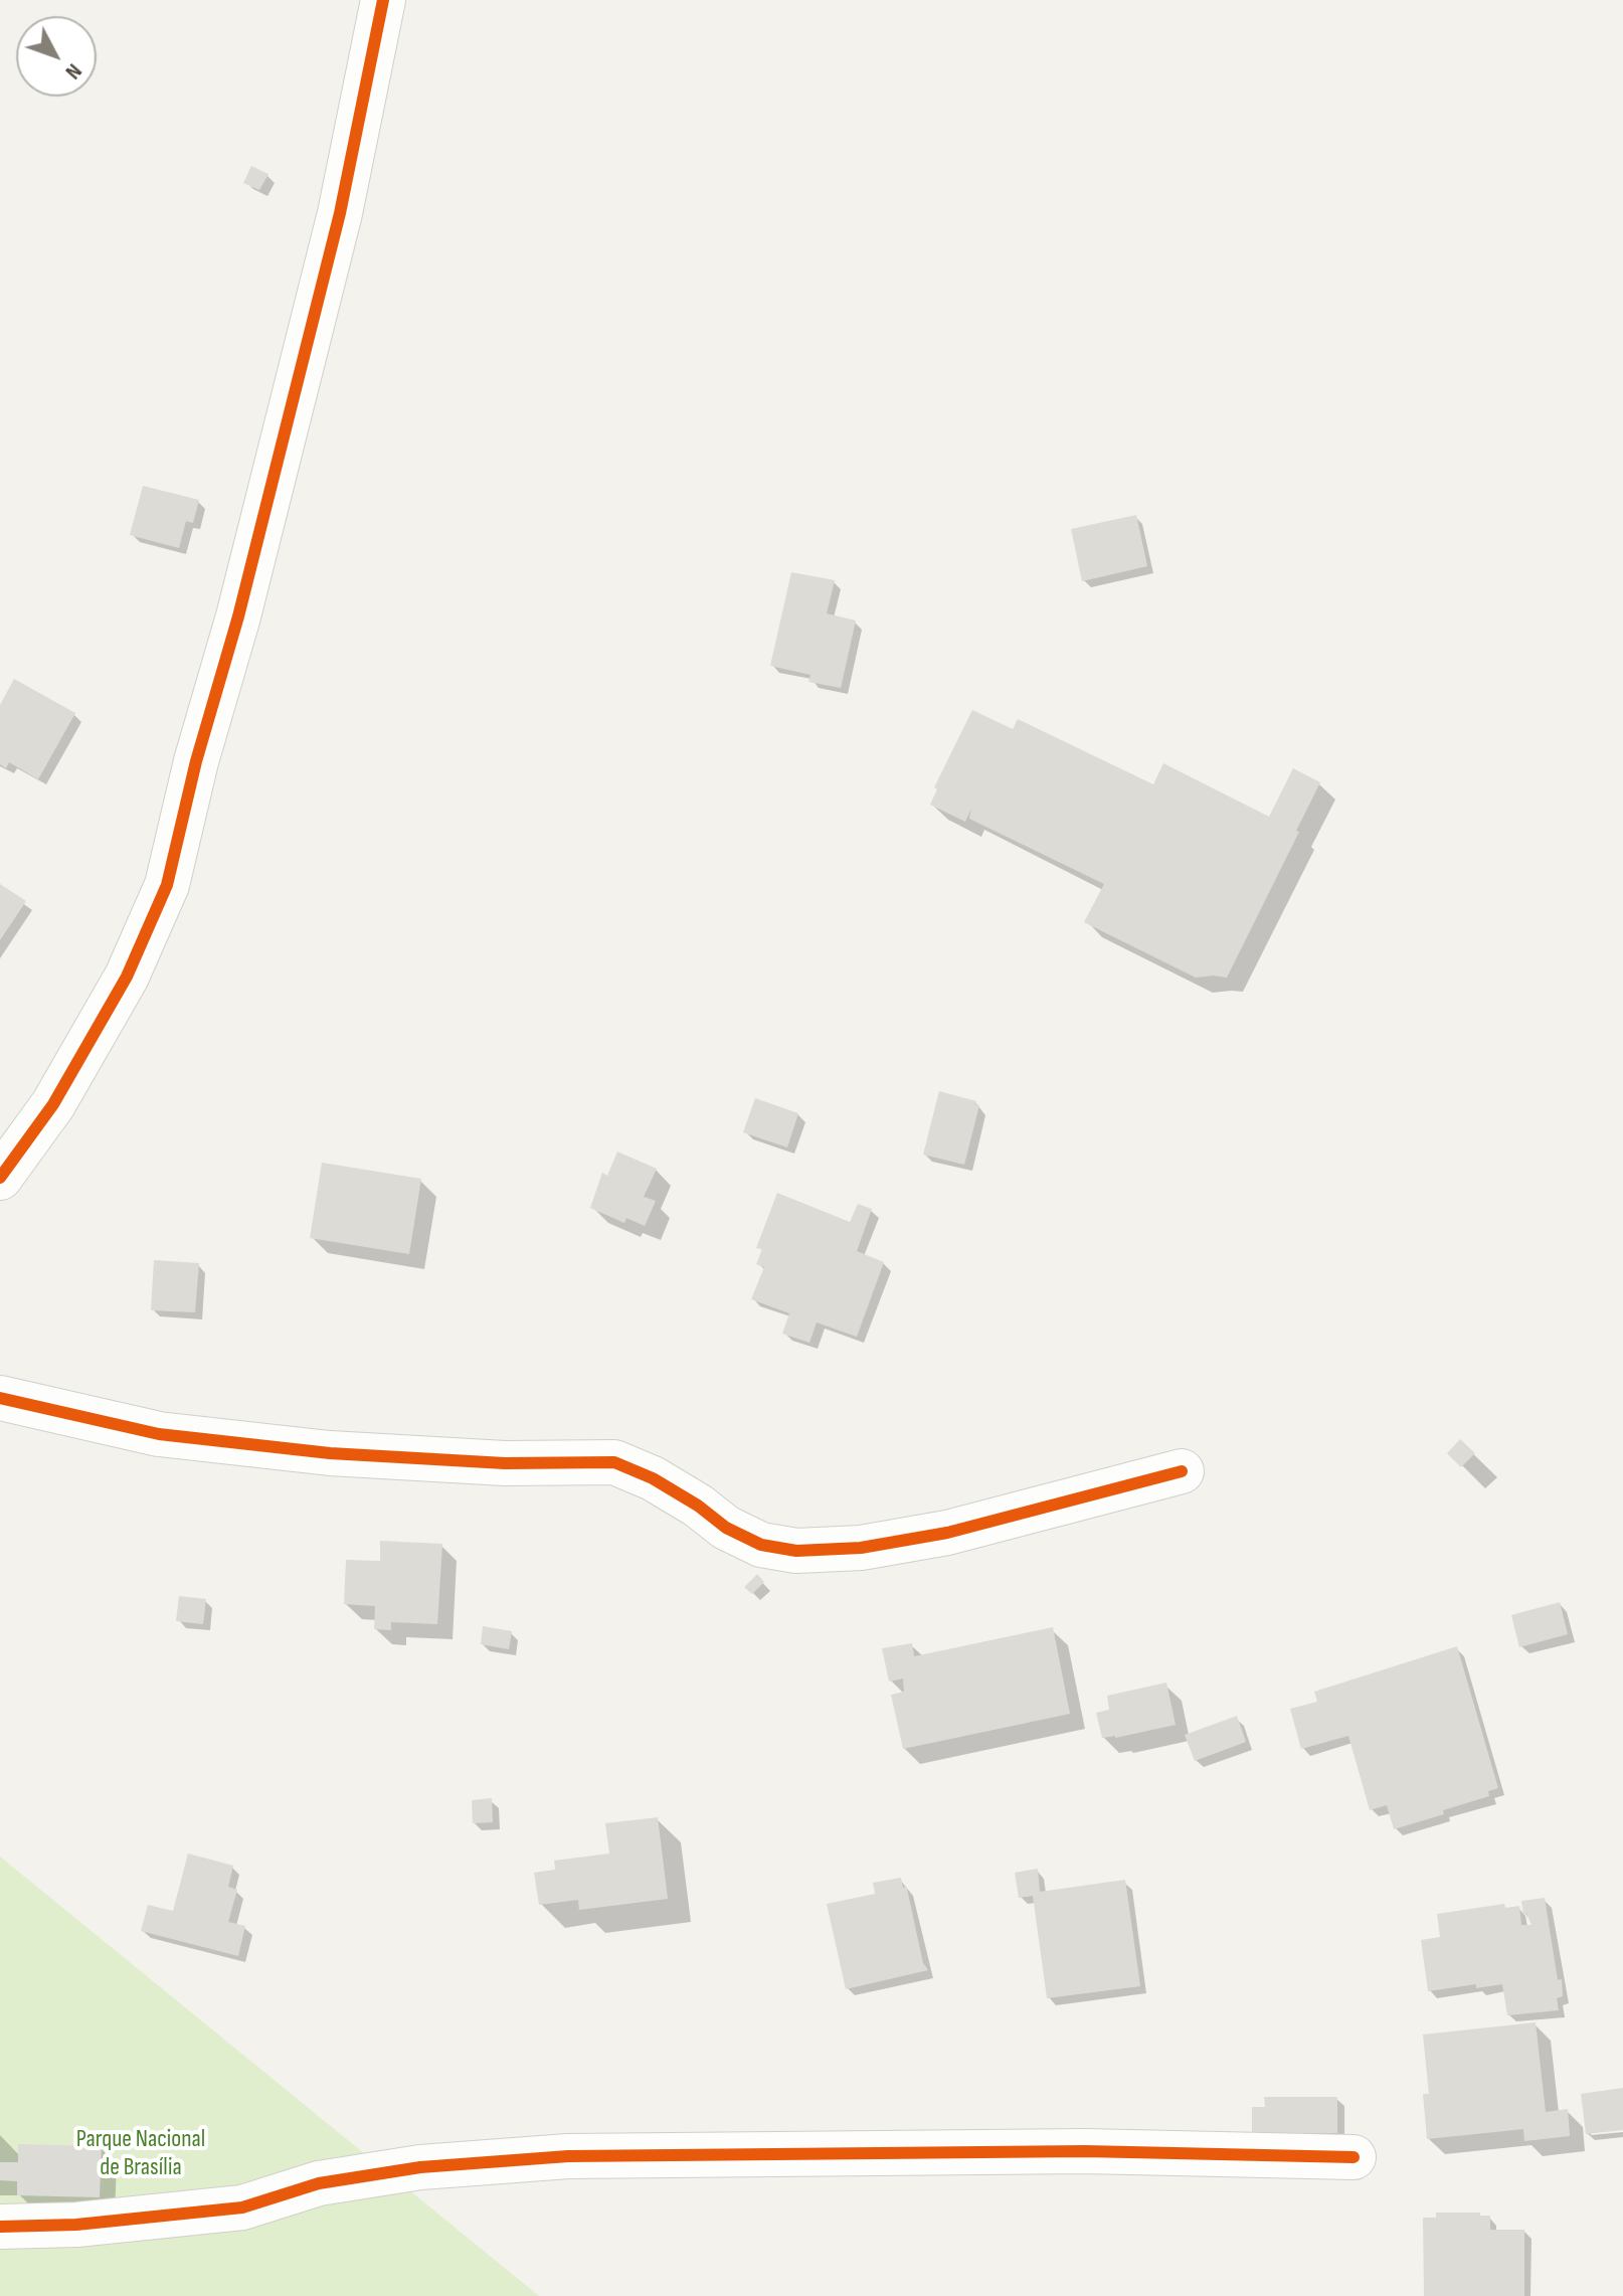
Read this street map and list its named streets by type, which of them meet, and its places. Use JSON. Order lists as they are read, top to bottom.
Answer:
{
  "parks": ["Parque Nacional de Brasília"],
  "north": "bottom right"
}
